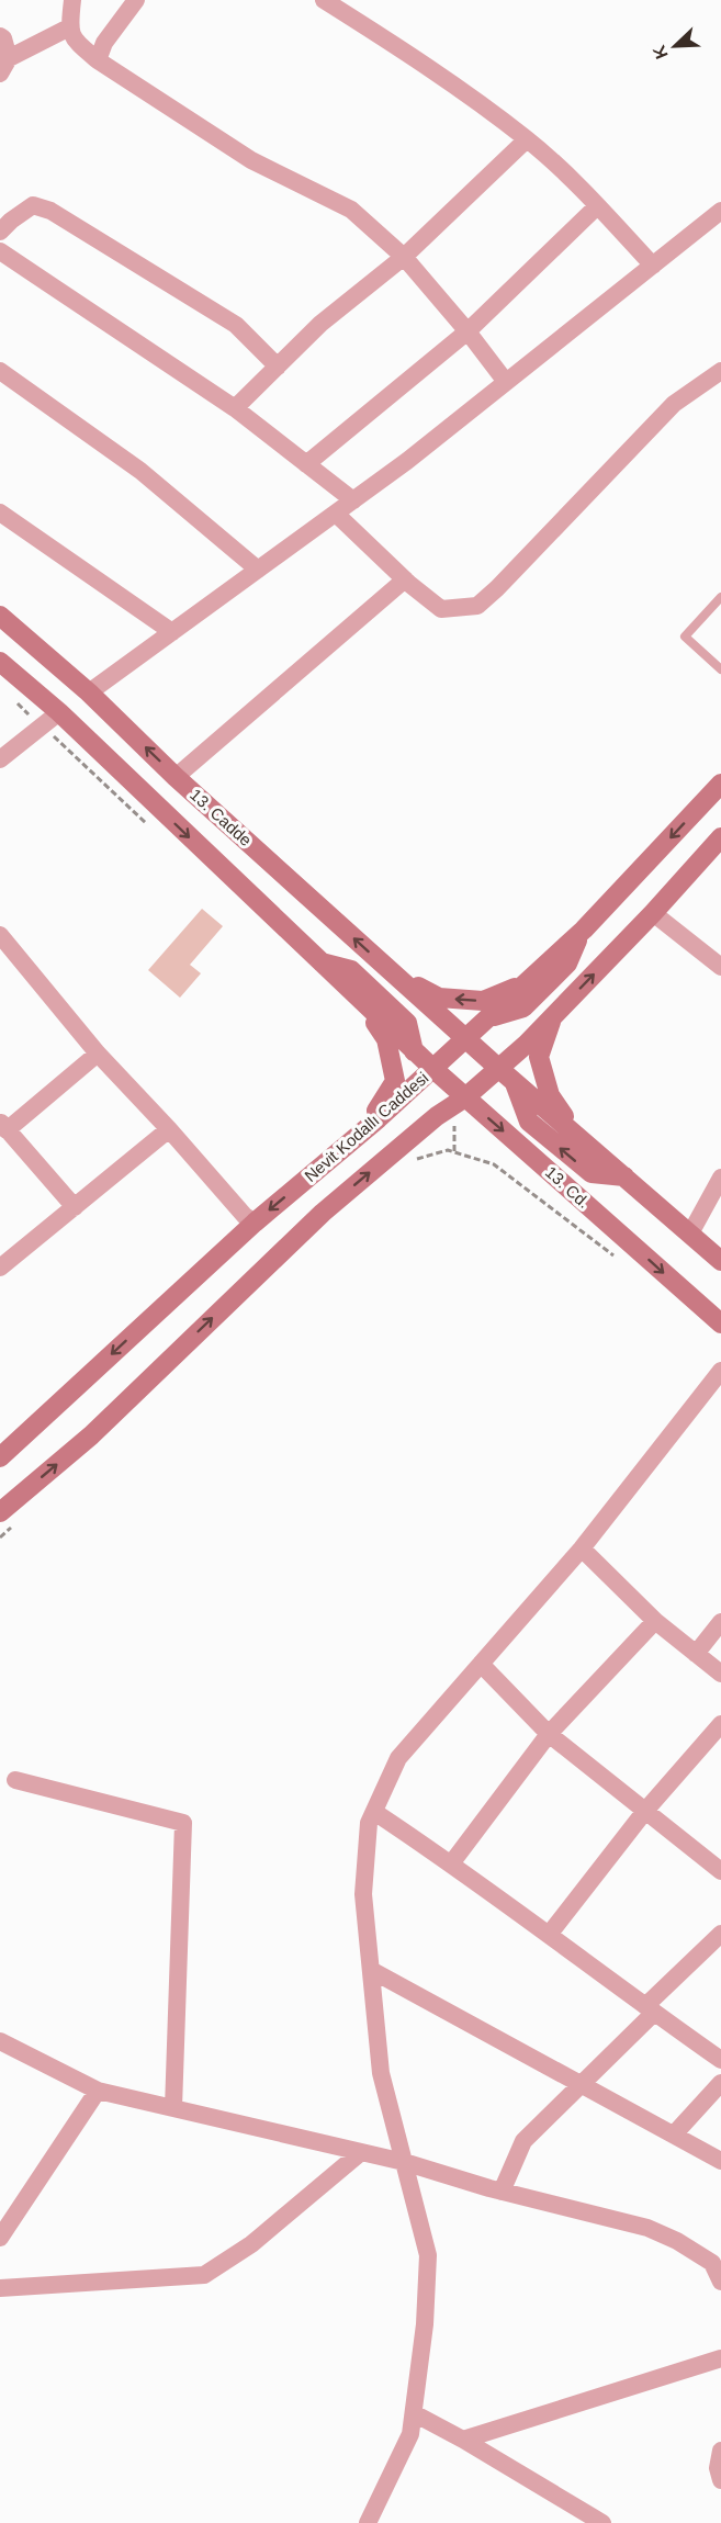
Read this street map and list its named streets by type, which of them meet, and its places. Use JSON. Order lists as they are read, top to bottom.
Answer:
{
  "streets": {
    "main road": ["13. Cadde", "Nevit Kodallı Caddesi", "13. Cd."]
  },
  "crossings": [
    ["13. Cadde", "Nevit Kodallı Caddesi"],
    ["13. Cadde", "13. Cd."],
    ["Nevit Kodallı Caddesi", "13. Cd."]
  ],
  "north": "bottom left"
}
